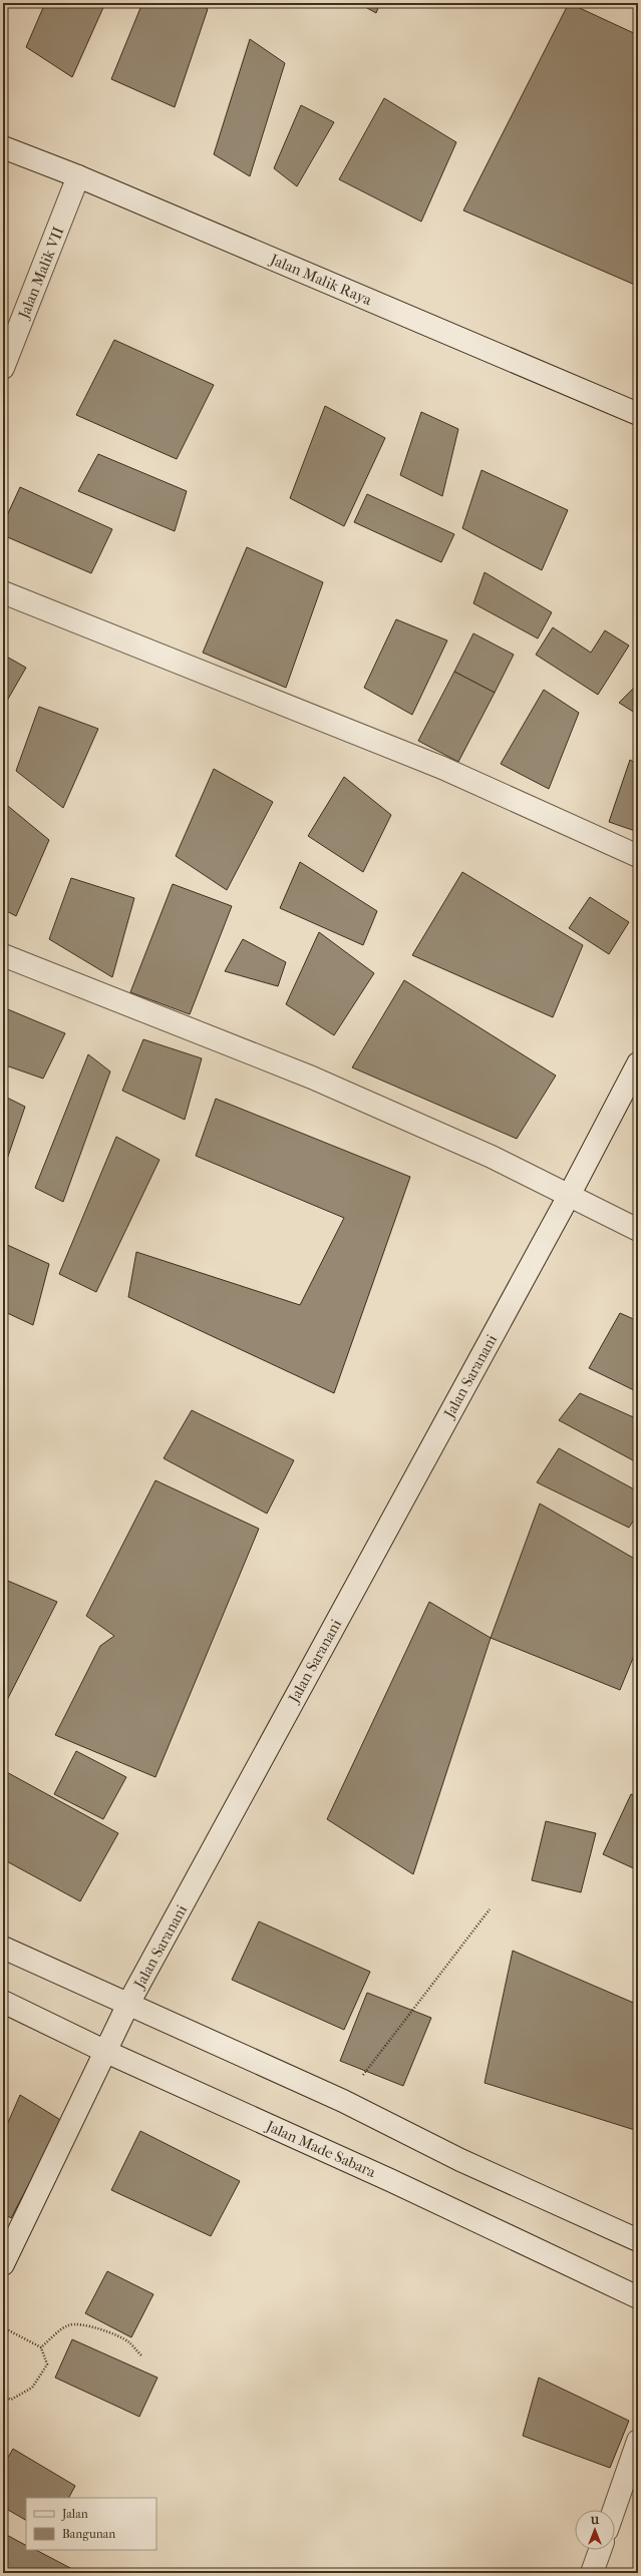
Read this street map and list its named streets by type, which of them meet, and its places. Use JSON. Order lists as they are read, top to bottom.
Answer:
{
  "streets": {
    "street": [
      "Jalan Malik VII",
      "Jalan Malik Raya",
      "Jalan Saranani",
      "Jalan Made Sabara"
    ]
  },
  "crossings": [
    ["Jalan Malik VII", "Jalan Malik Raya"],
    ["Jalan Saranani", "Jalan Made Sabara"]
  ],
  "legend": ["Jalan", "Bangunan"],
  "north": "top"
}
